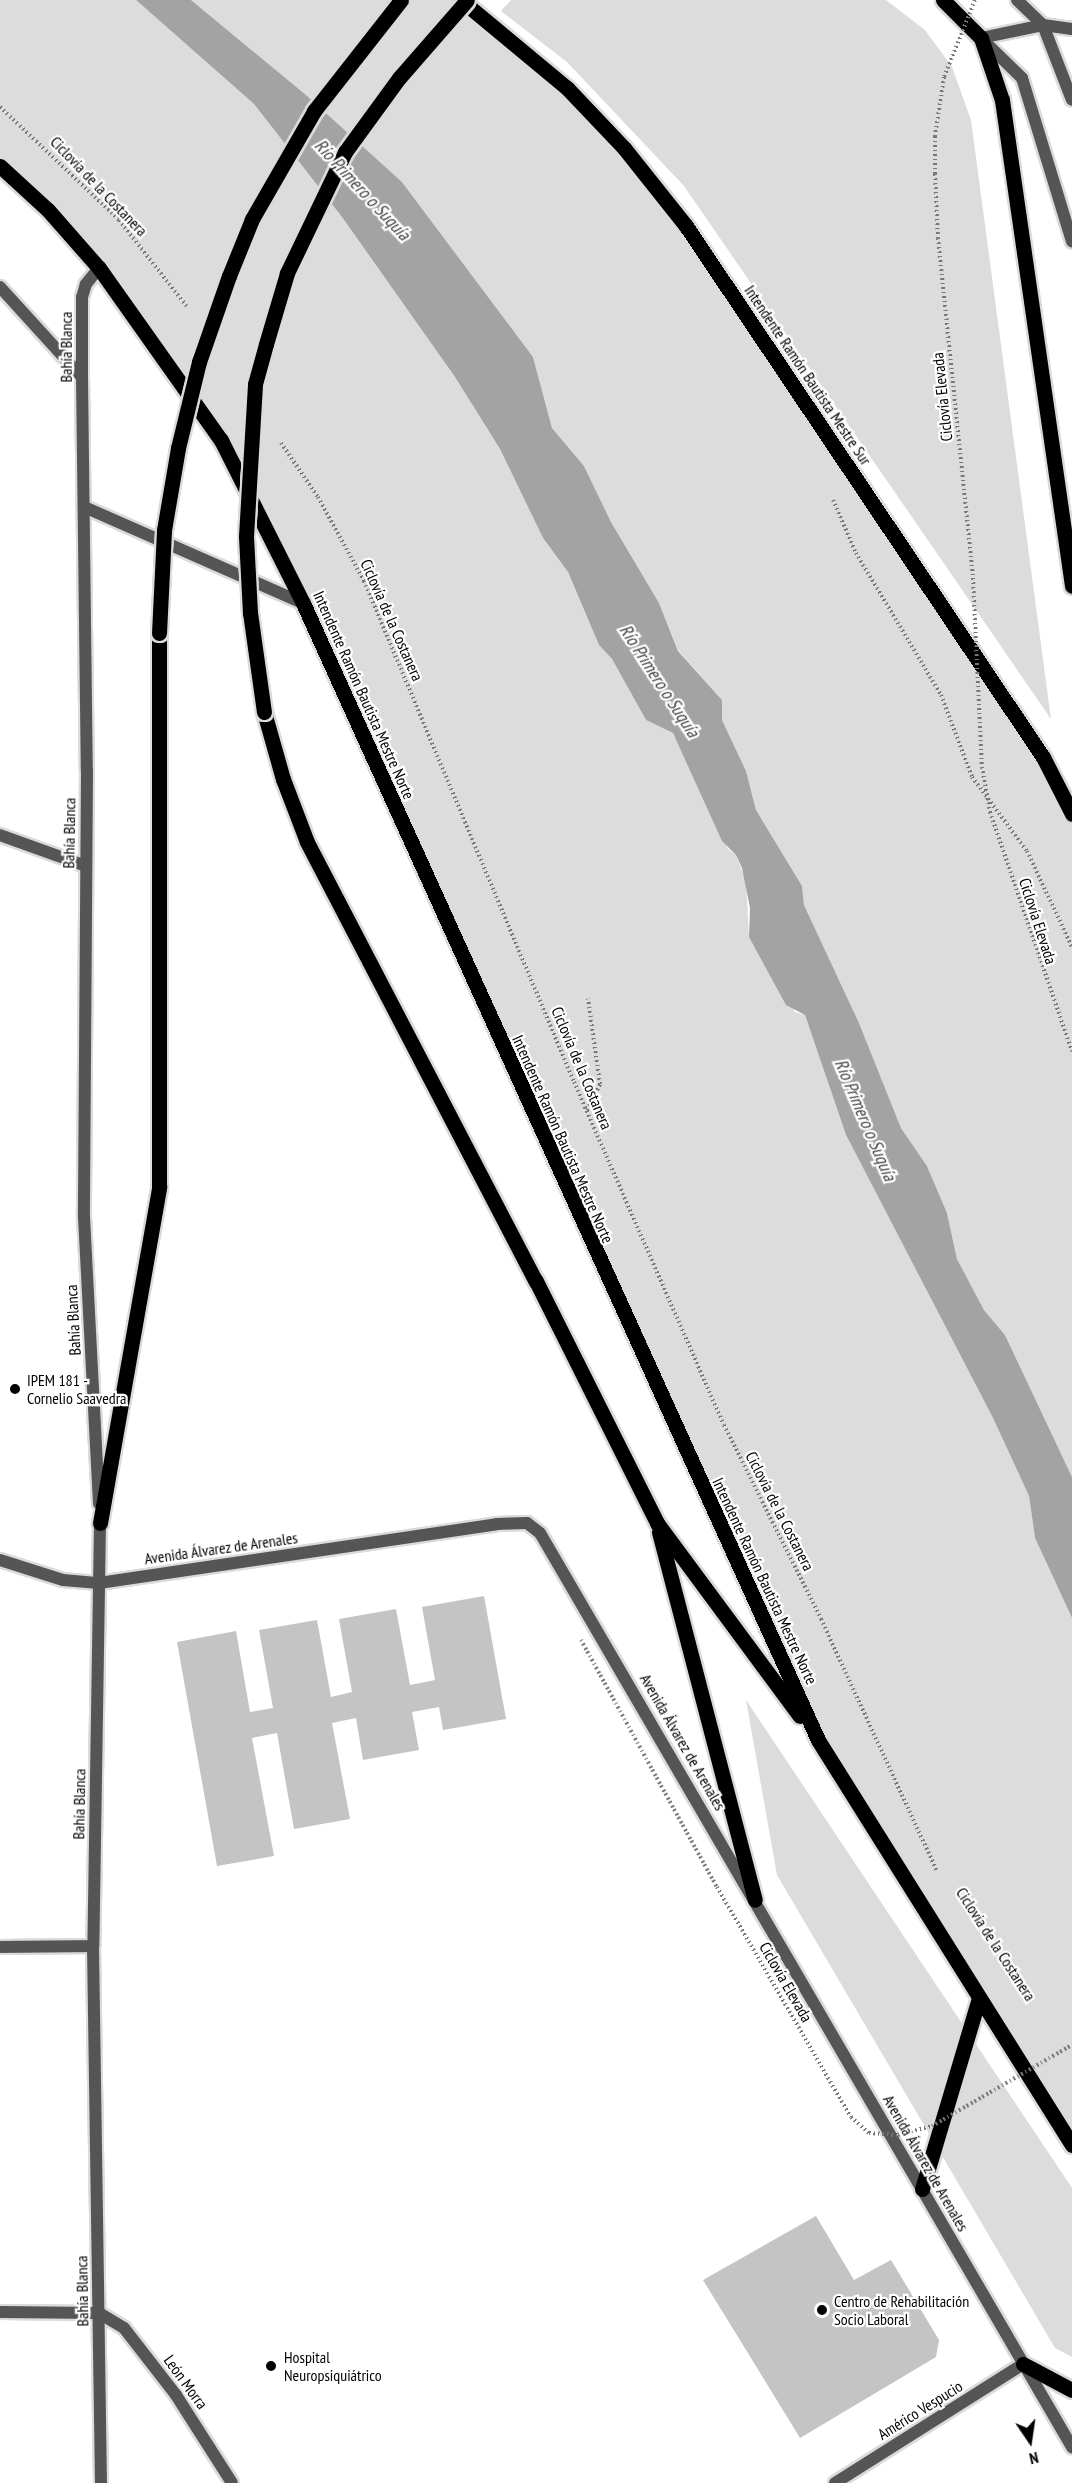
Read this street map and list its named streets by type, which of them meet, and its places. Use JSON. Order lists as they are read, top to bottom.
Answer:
{
  "streets": {
    "main road": ["Intendente Ramón Bautista Mestre Sur", "Intendente Ramón Bautista Mestre Norte"],
    "street": [
      "Bahía Blanca",
      "Avenida Álvarez de Arenales",
      "León Morra",
      "Américo Vespucio"
    ],
    "path": ["Ciclovía de la Costanera", "Ciclovía Elevada"]
  },
  "crossings": [
    ["Bahía Blanca", "Intendente Ramón Bautista Mestre Norte"],
    ["Bahía Blanca", "Avenida Álvarez de Arenales"],
    ["Bahía Blanca", "León Morra"],
    ["Avenida Álvarez de Arenales", "Américo Vespucio"]
  ],
  "water": ["Río Primero o Suquía"],
  "places": ["IPEM 181 - Cornelio Saavedra", "Centro de Rehabilitación Socio Laboral", "Hospital Neuropsiquiátrico"],
  "north": "bottom"
}
